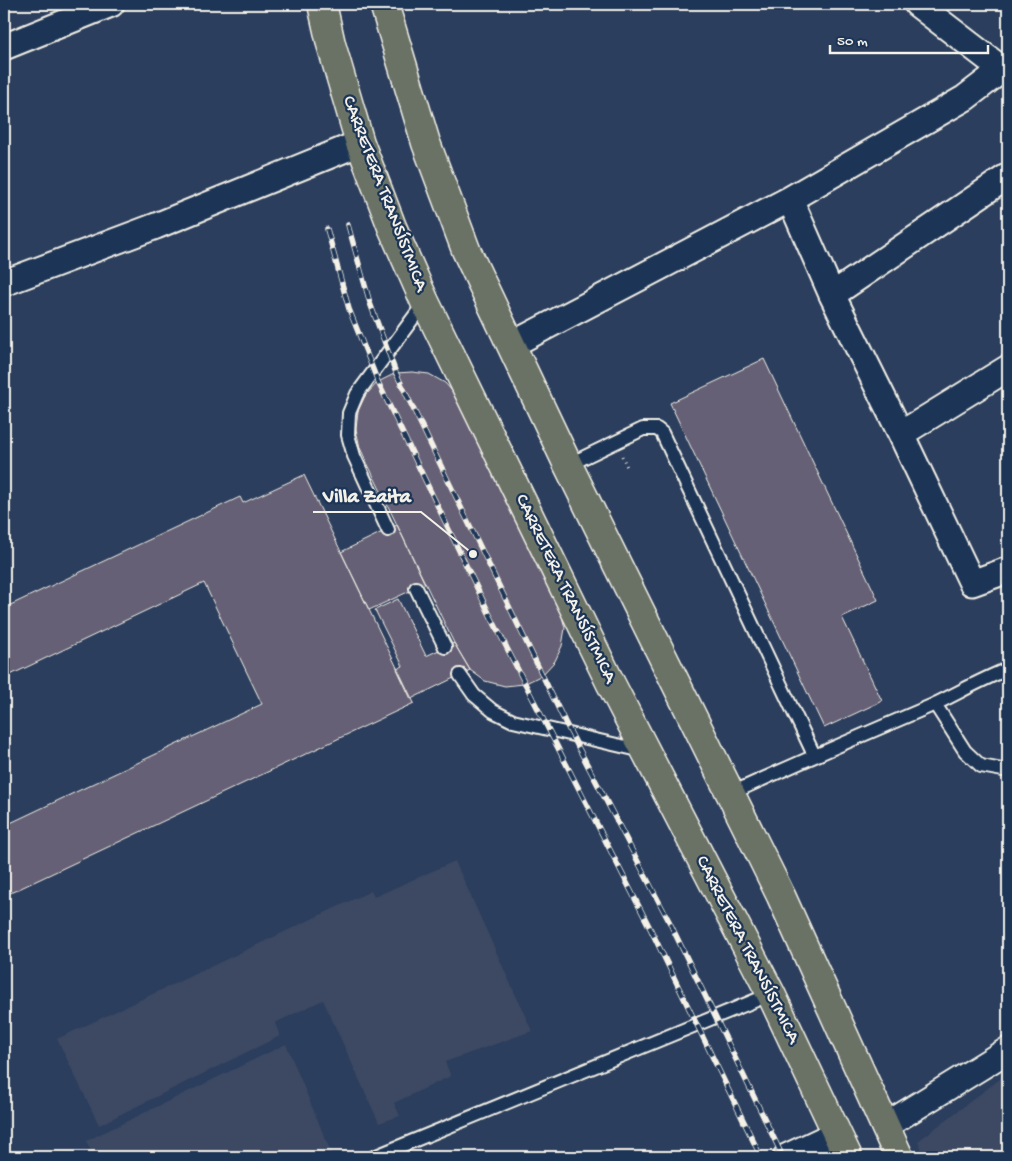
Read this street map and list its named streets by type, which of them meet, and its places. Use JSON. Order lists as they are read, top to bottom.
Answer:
{
  "streets": {
    "main road": ["CARRETERA TRANSÍSTMICA"]
  },
  "places": ["Villa Zaita"],
  "scale_bar": "50 m"
}
